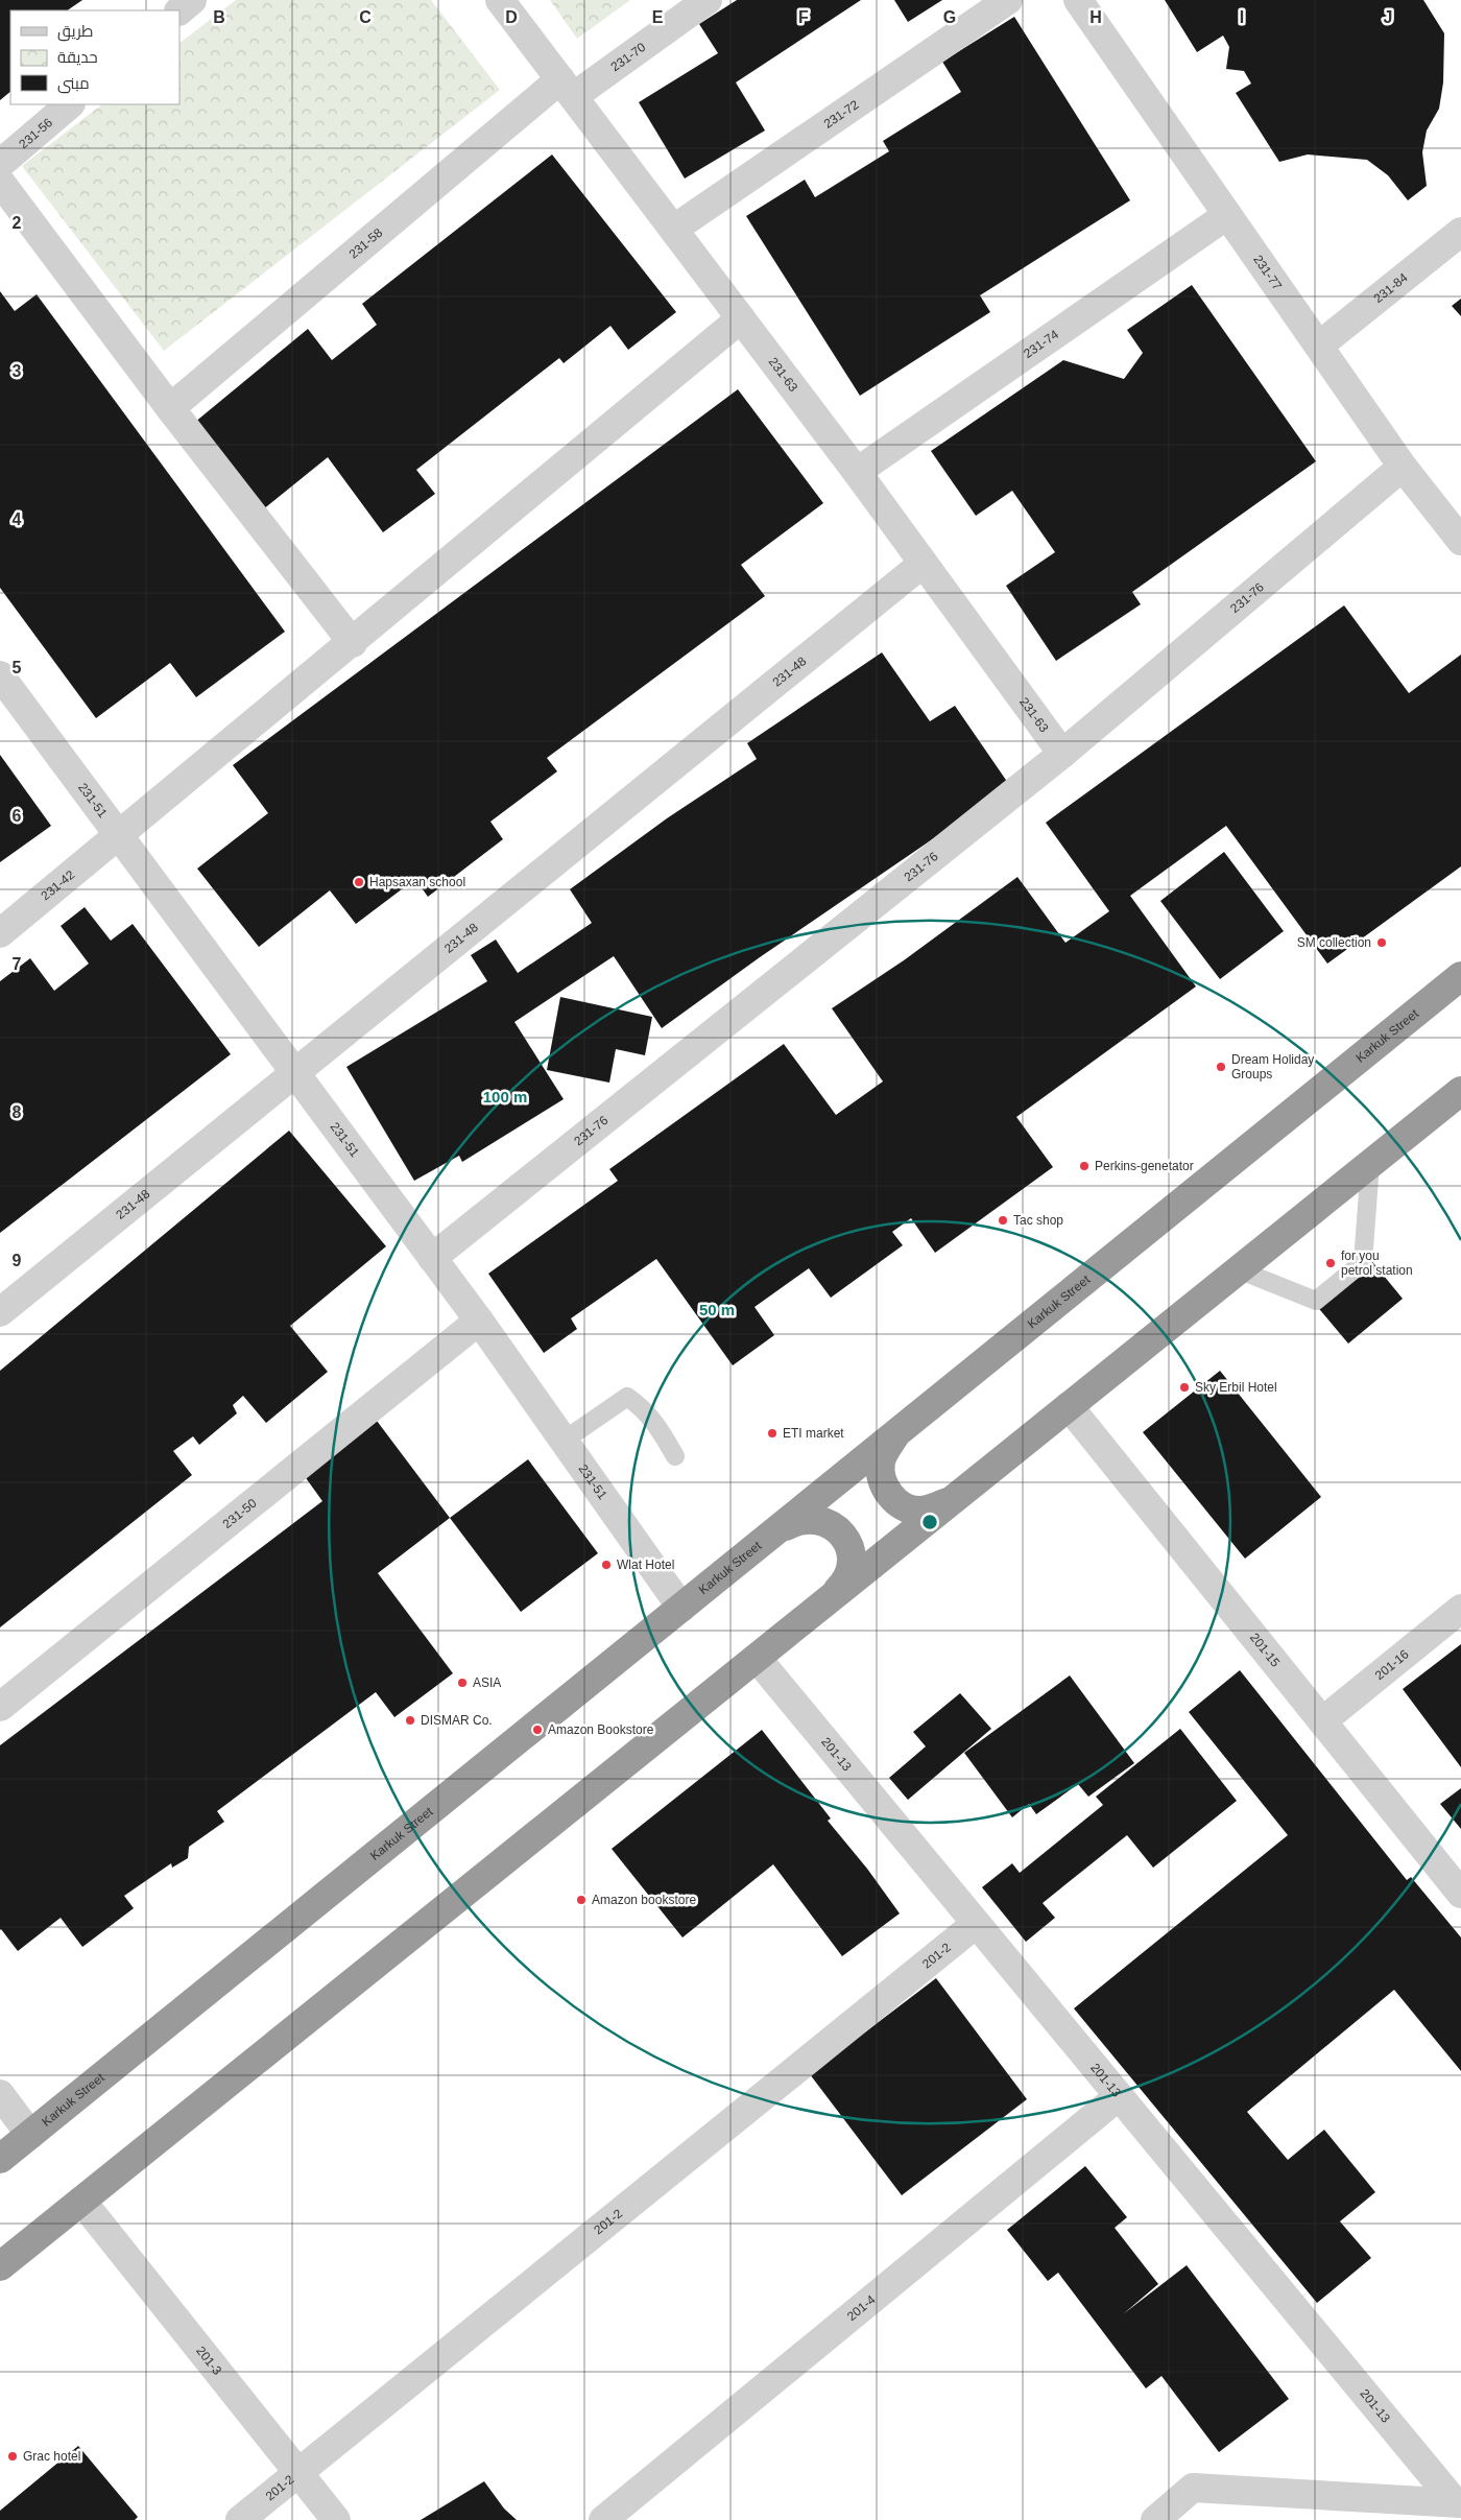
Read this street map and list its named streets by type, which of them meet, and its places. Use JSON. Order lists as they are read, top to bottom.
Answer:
{
  "streets": {
    "highway": ["Karkuk Street"],
    "street": [
      "231-70",
      "231-72",
      "231-56",
      "231-58",
      "231-77",
      "231-84",
      "231-74",
      "231-63",
      "231-76",
      "231-48",
      "231-51",
      "231-42",
      "231-50",
      "201-15",
      "201-16",
      "201-13",
      "201-2",
      "201-4",
      "201-3"
    ]
  },
  "crossings": [
    ["231-70", "231-58"],
    ["231-70", "231-63"],
    ["231-72", "231-63"],
    ["231-58", "231-63"],
    ["231-77", "231-84"],
    ["231-77", "231-74"],
    ["231-77", "231-76"],
    ["231-74", "231-63"],
    ["231-63", "231-76"],
    ["231-63", "231-48"],
    ["231-63", "231-42"],
    ["231-76", "231-51"],
    ["231-48", "231-51"],
    ["231-51", "231-42"],
    ["231-51", "Karkuk Street"],
    ["231-51", "231-50"],
    ["201-15", "201-16"],
    ["201-13", "201-2"],
    ["201-13", "201-4"],
    ["201-2", "201-3"]
  ],
  "places": [
    "Hapsaxan school",
    "SM collection",
    "Dream Holiday Groups",
    "Perkins-genetator",
    "Tac shop",
    "for you petrol station",
    "Sky Erbil Hotel",
    "ETI market",
    "Wlat Hotel",
    "ASIA",
    "DISMAR Co.",
    "Amazon Bookstore",
    "Amazon bookstore",
    "Grac hotel"
  ],
  "legend": ["طريق", "حديقة", "مبنى"],
  "grid": {
    "columns": [
      "B",
      "C",
      "D",
      "E",
      "F",
      "G",
      "H",
      "I",
      "J"
    ],
    "rows": [
      "2",
      "3",
      "4",
      "5",
      "6",
      "7",
      "8",
      "9"
    ]
  },
  "rings": ["100 m", "50 m"]
}
